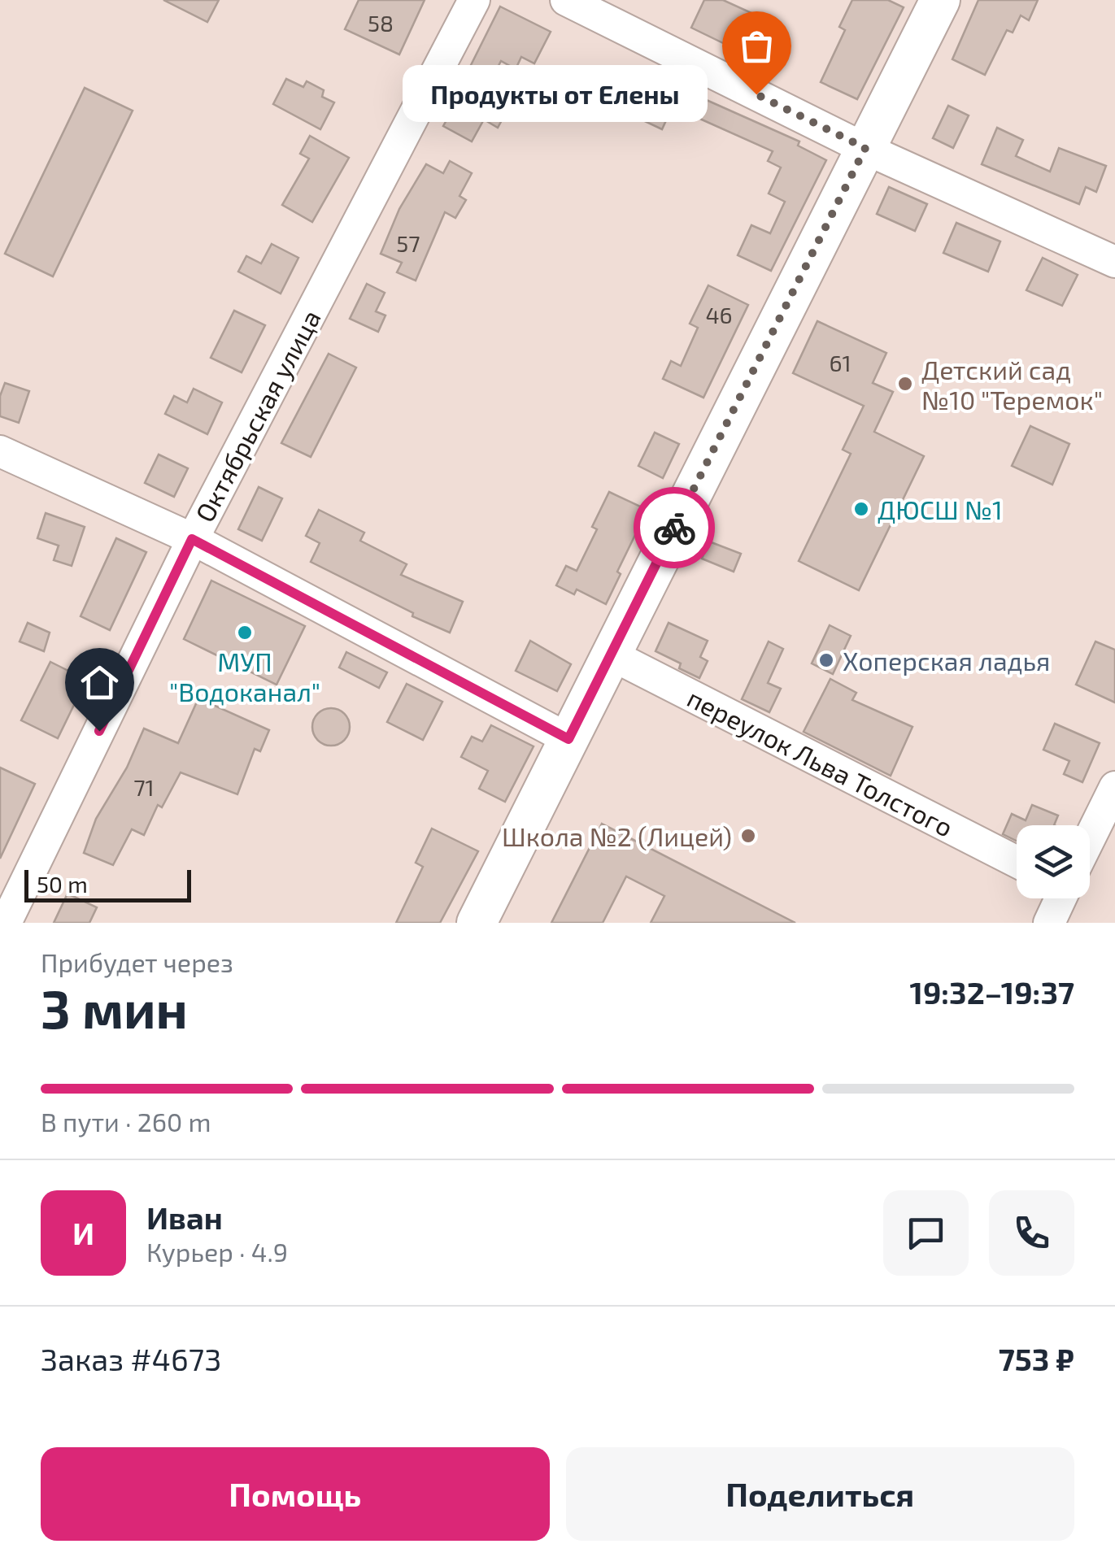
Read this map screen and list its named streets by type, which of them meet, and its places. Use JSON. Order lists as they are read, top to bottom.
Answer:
{
  "streets": {
    "street": ["Октябрьская улица", "переулок Льва Толстого"]
  },
  "places": [
    "Продукты от Елены",
    "Детский сад №10 \"Теремок\"",
    "ДЮСШ №1",
    "МУП \"Водоканал\"",
    "Хоперская ладья",
    "Школа №2 (Лицей)"
  ],
  "house_numbers": [
    "58",
    "57",
    "46",
    "61",
    "71"
  ],
  "scale_bar": "50 m",
  "page": {
    "bubble": "Продукты от Елены",
    "scale": "50 m",
    "heading": ["3 мин", "Прибудет через", "19:32–19:37"],
    "panel": [
      "Иван",
      "Курьер · 4.9",
      "Заказ #4673",
      "753 ₽"
    ],
    "bar": "В пути · 260 m",
    "round": "И",
    "buttons": ["Помощь", "Поделиться"]
  }
}
